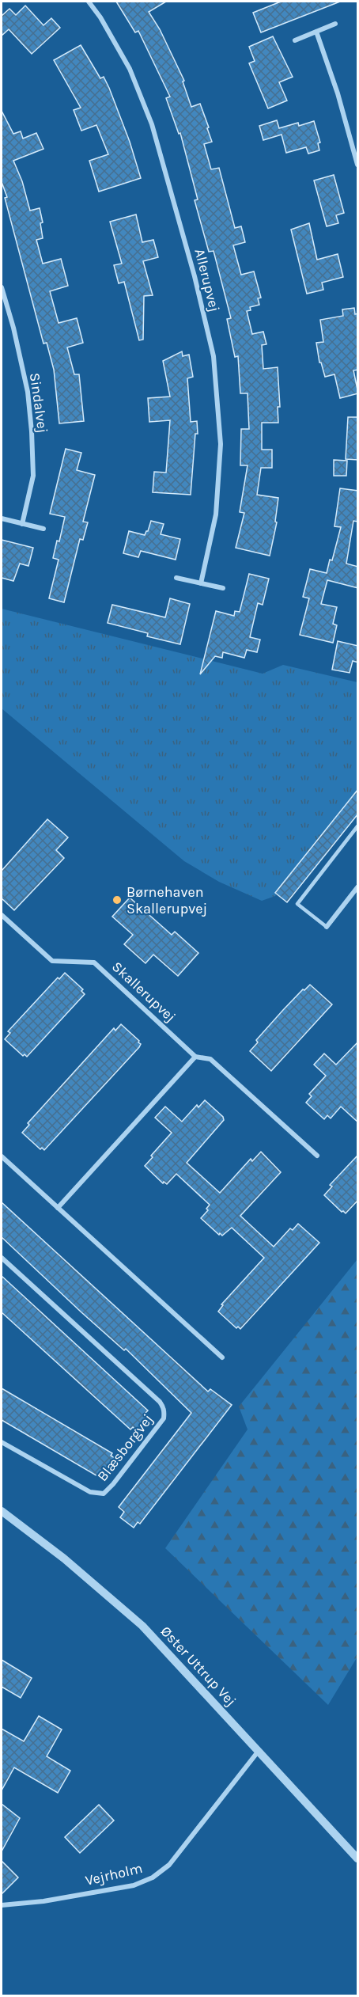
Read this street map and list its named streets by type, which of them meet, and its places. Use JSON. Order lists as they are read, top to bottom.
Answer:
{
  "streets": {
    "street": [
      "Allerupvej",
      "Sindalvej",
      "Skallerupvej",
      "Blæsborgvej",
      "Øster Uttrup Vej",
      "Vejrholm"
    ]
  },
  "crossings": [
    ["Øster Uttrup Vej", "Vejrholm"]
  ],
  "places": ["Børnehaven Skallerupvej"]
}
